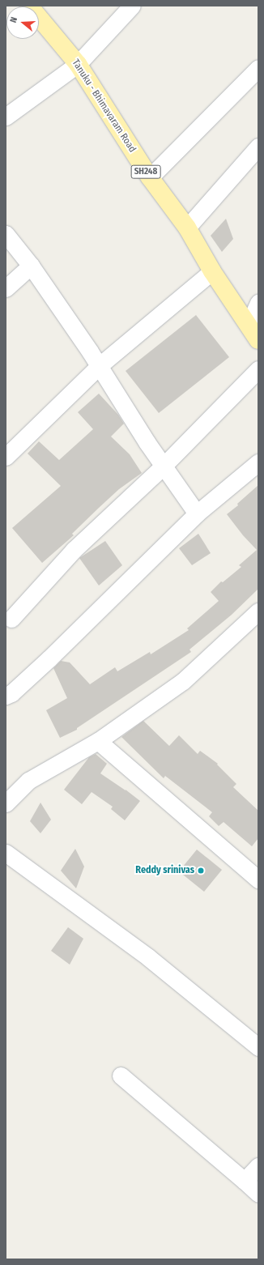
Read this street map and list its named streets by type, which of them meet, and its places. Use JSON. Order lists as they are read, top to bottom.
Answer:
{
  "streets": {
    "main road": ["Tanuku - Bhimavaram Road", "SH248"]
  },
  "places": ["Reddy srinivas"],
  "north": "left"
}
